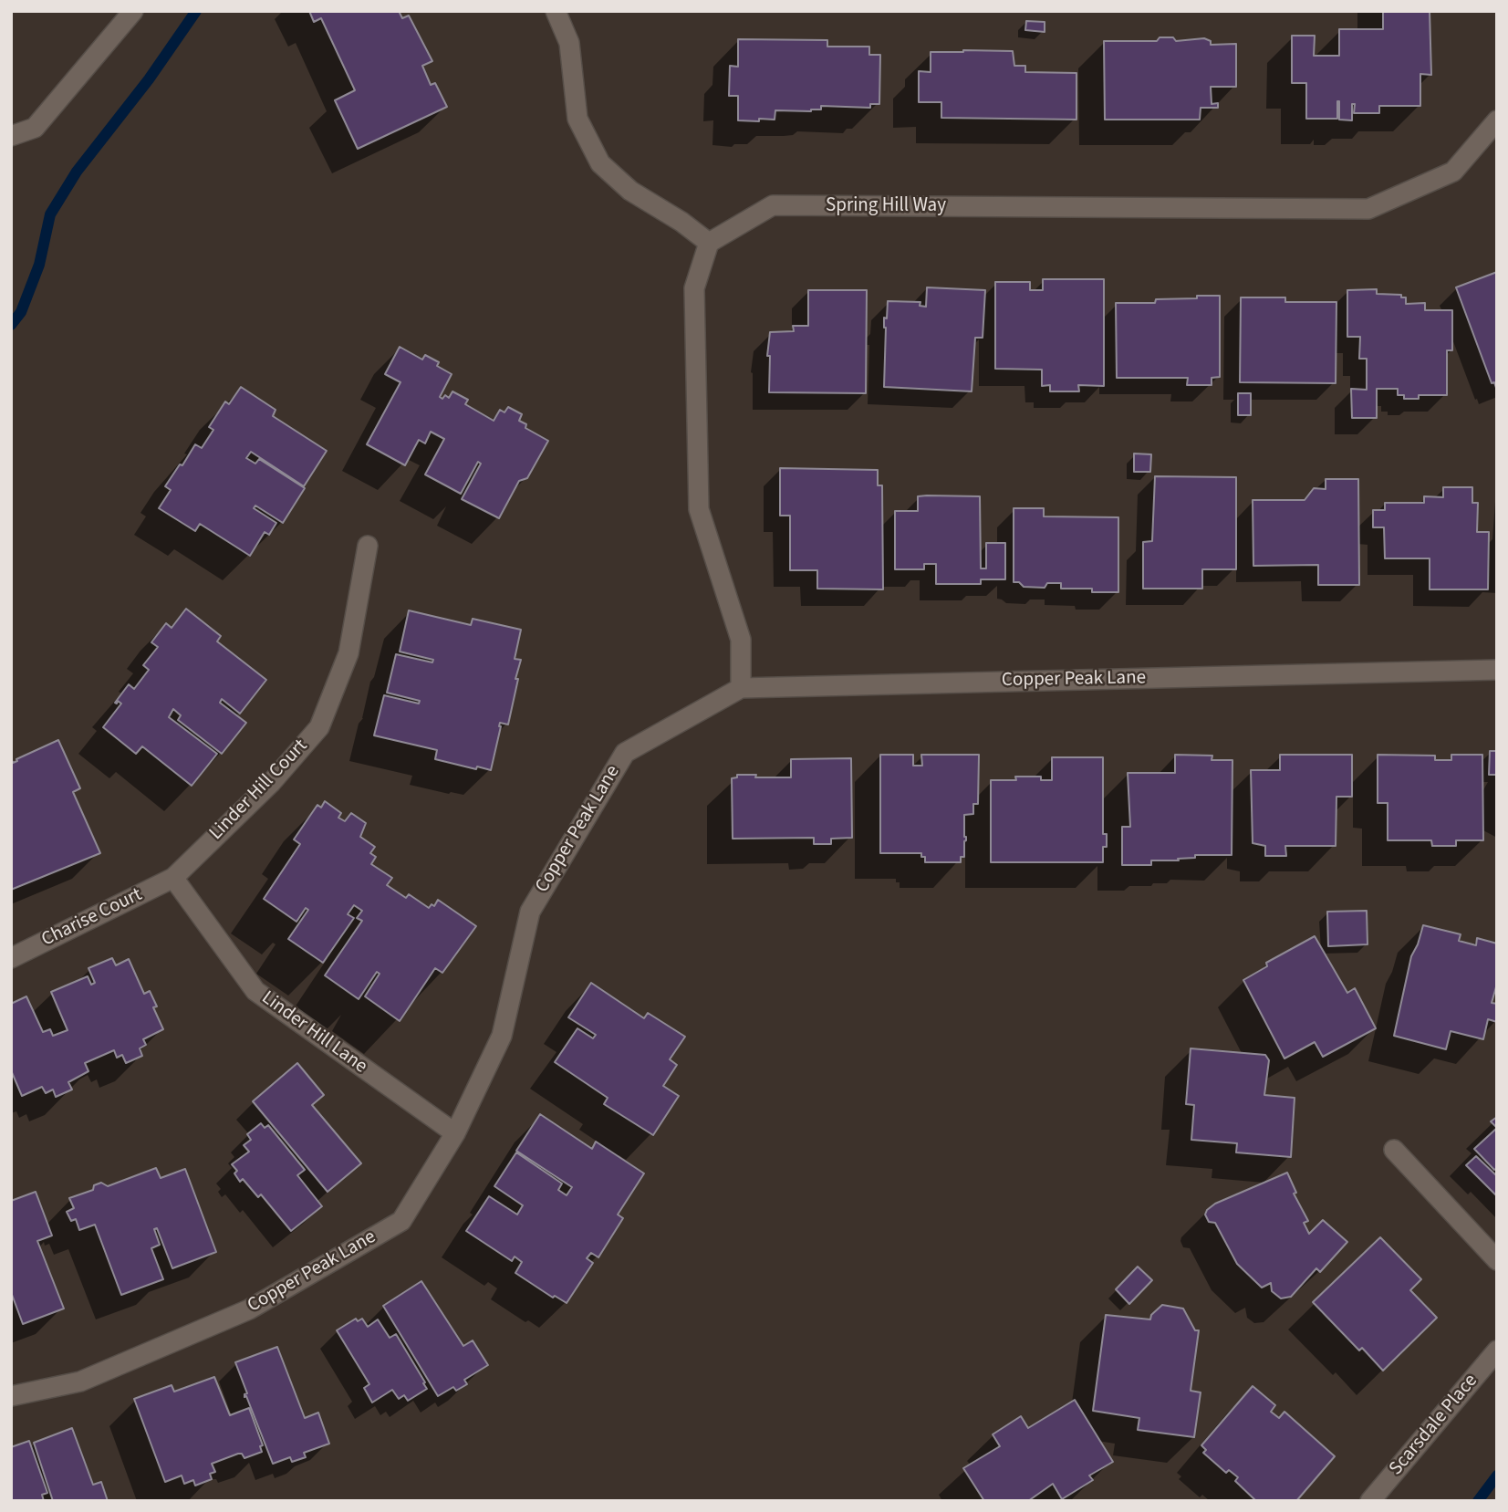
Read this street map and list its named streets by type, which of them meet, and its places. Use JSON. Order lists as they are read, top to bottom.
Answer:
{
  "streets": {
    "street": [
      "Spring Hill Way",
      "Copper Peak Lane",
      "Linder Hill Court",
      "Charise Court",
      "Linder Hill Lane",
      "Scarsdale Place"
    ]
  },
  "crossings": [
    ["Copper Peak Lane", "Linder Hill Lane"],
    ["Linder Hill Court", "Charise Court"],
    ["Linder Hill Court", "Linder Hill Lane"],
    ["Charise Court", "Linder Hill Lane"]
  ]
}
